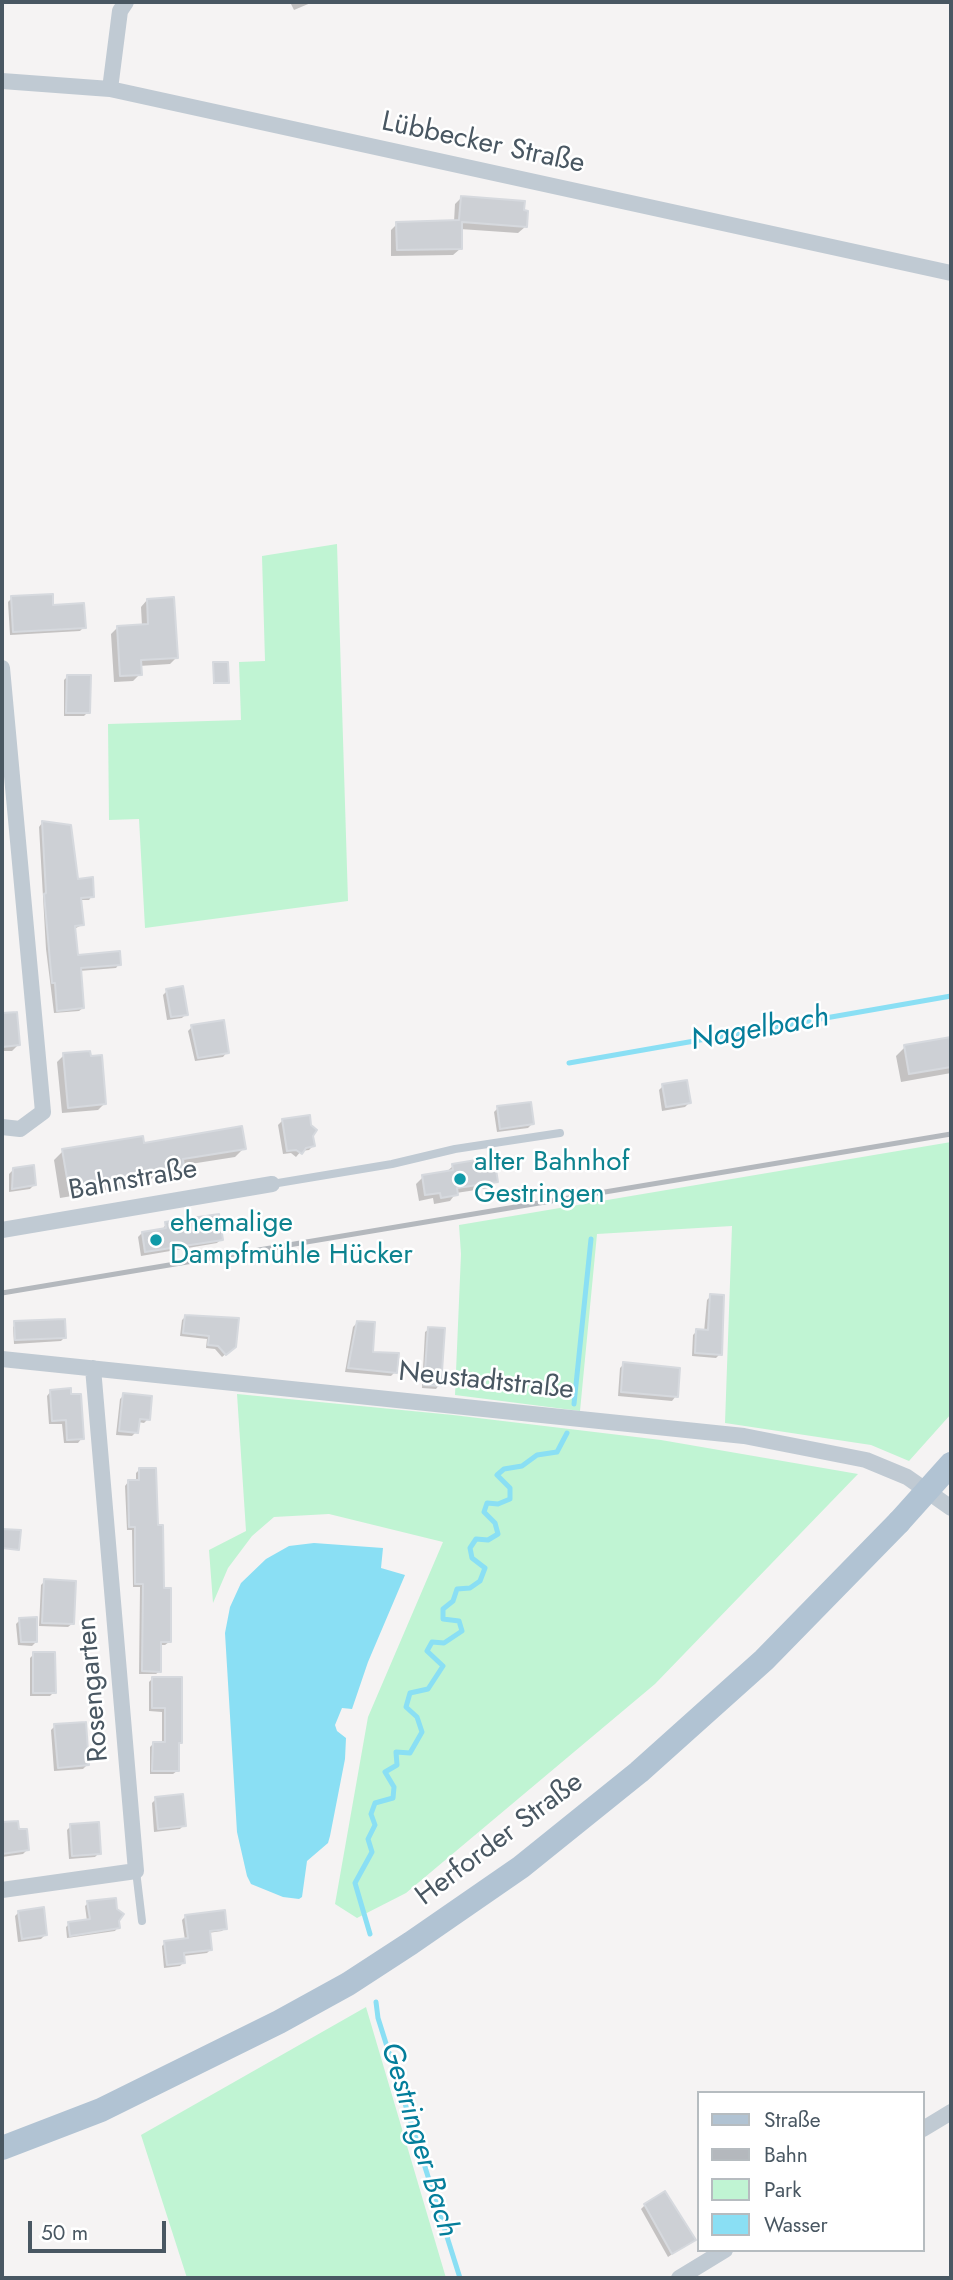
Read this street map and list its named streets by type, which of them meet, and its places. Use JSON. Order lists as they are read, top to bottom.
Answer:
{
  "streets": {
    "main road": ["Herforder Straße"],
    "street": [
      "Lübbecker Straße",
      "Bahnstraße",
      "Neustadtstraße",
      "Rosengarten"
    ]
  },
  "crossings": [
    ["Neustadtstraße", "Rosengarten"]
  ],
  "water": ["Nagelbach", "Gestringer Bach"],
  "places": ["alter Bahnhof Gestringen", "ehemalige Dampfmühle Hücker"],
  "legend": [
    "Straße",
    "Bahn",
    "Park",
    "Wasser"
  ],
  "scale_bar": "50 m"
}
